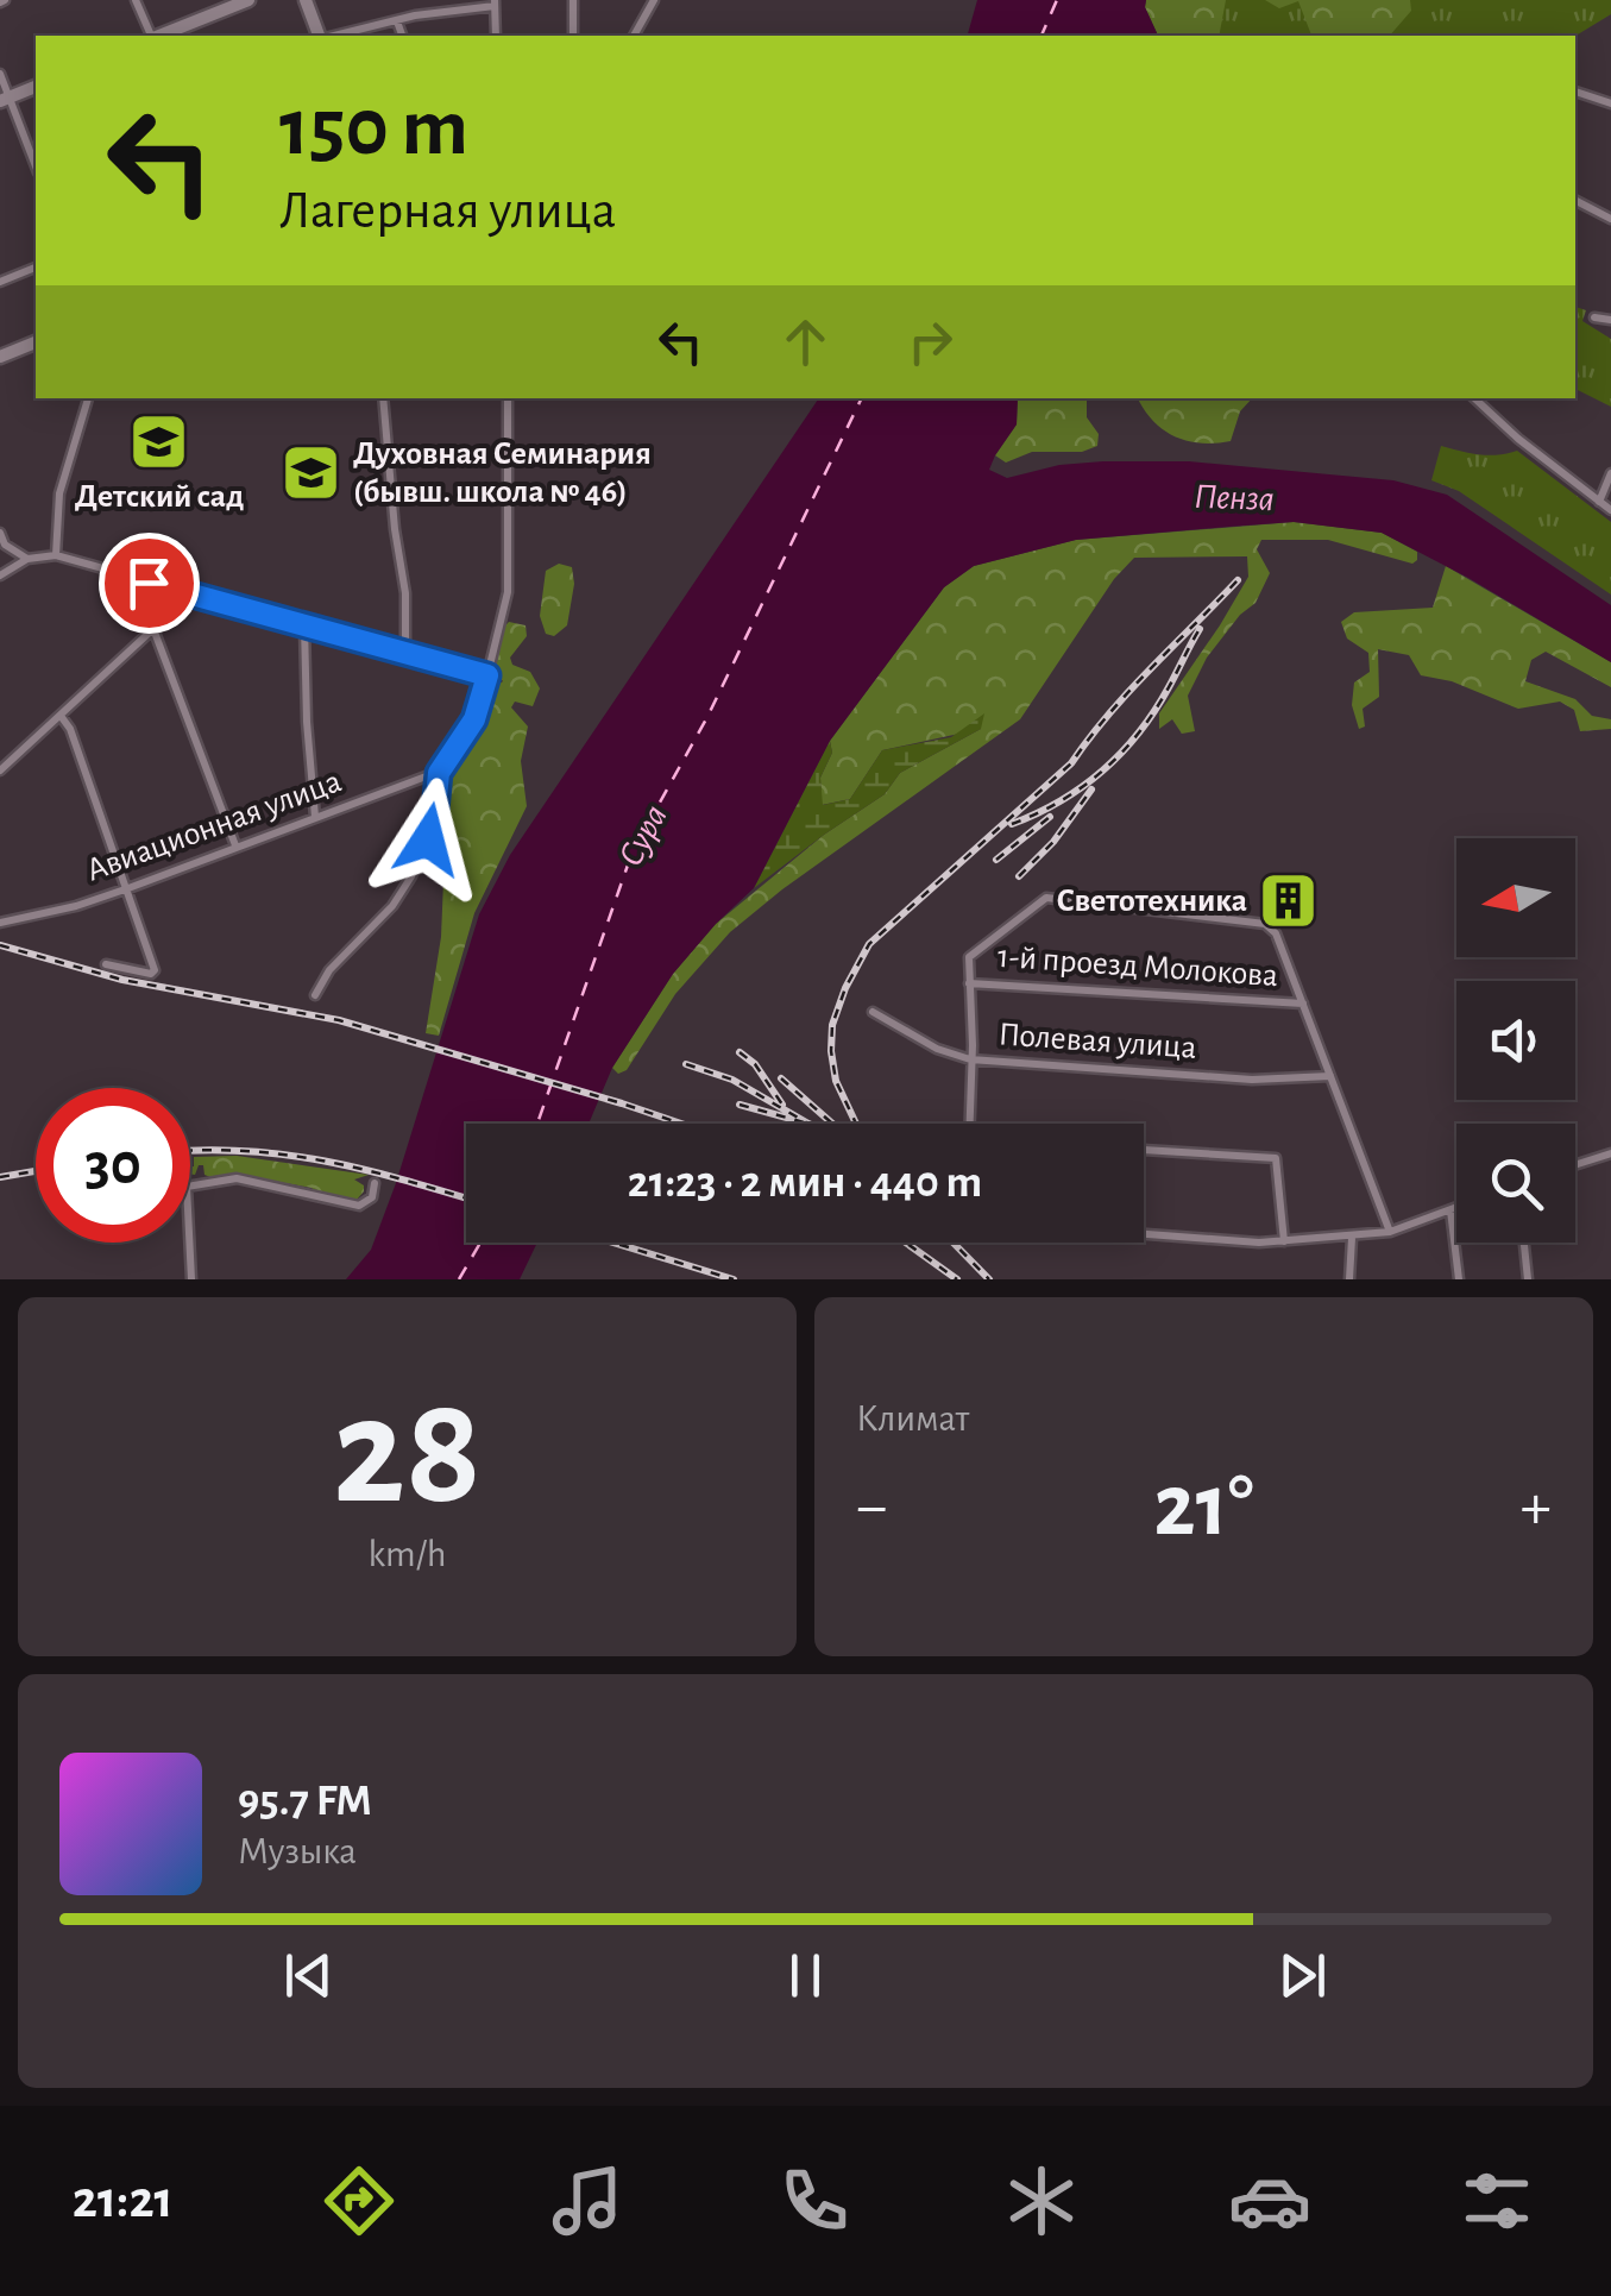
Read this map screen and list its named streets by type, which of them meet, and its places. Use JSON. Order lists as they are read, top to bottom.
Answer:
{
  "streets": {
    "street": ["Авиационная улица", "1-й проезд Молокова", "Полевая улица"]
  },
  "water": ["Пенза", "Сура"],
  "places": {
    "school or university": ["Детский сад", "Духовная Семинария (бывш. школа № 46)"],
    "building": ["Светотехника"]
  },
  "north": "left",
  "page": {
    "turn": ["150 m", "Лагерная улица"],
    "limit": "30",
    "trip": "21:23 · 2 мин · 440 m",
    "tile": [
      ["28", "km/h"],
      "Климат"
    ],
    "heat": ["−", "21°", "+"],
    "song": ["95.7 FM", "Музыка"],
    "tabs": "21:21"
  }
}
